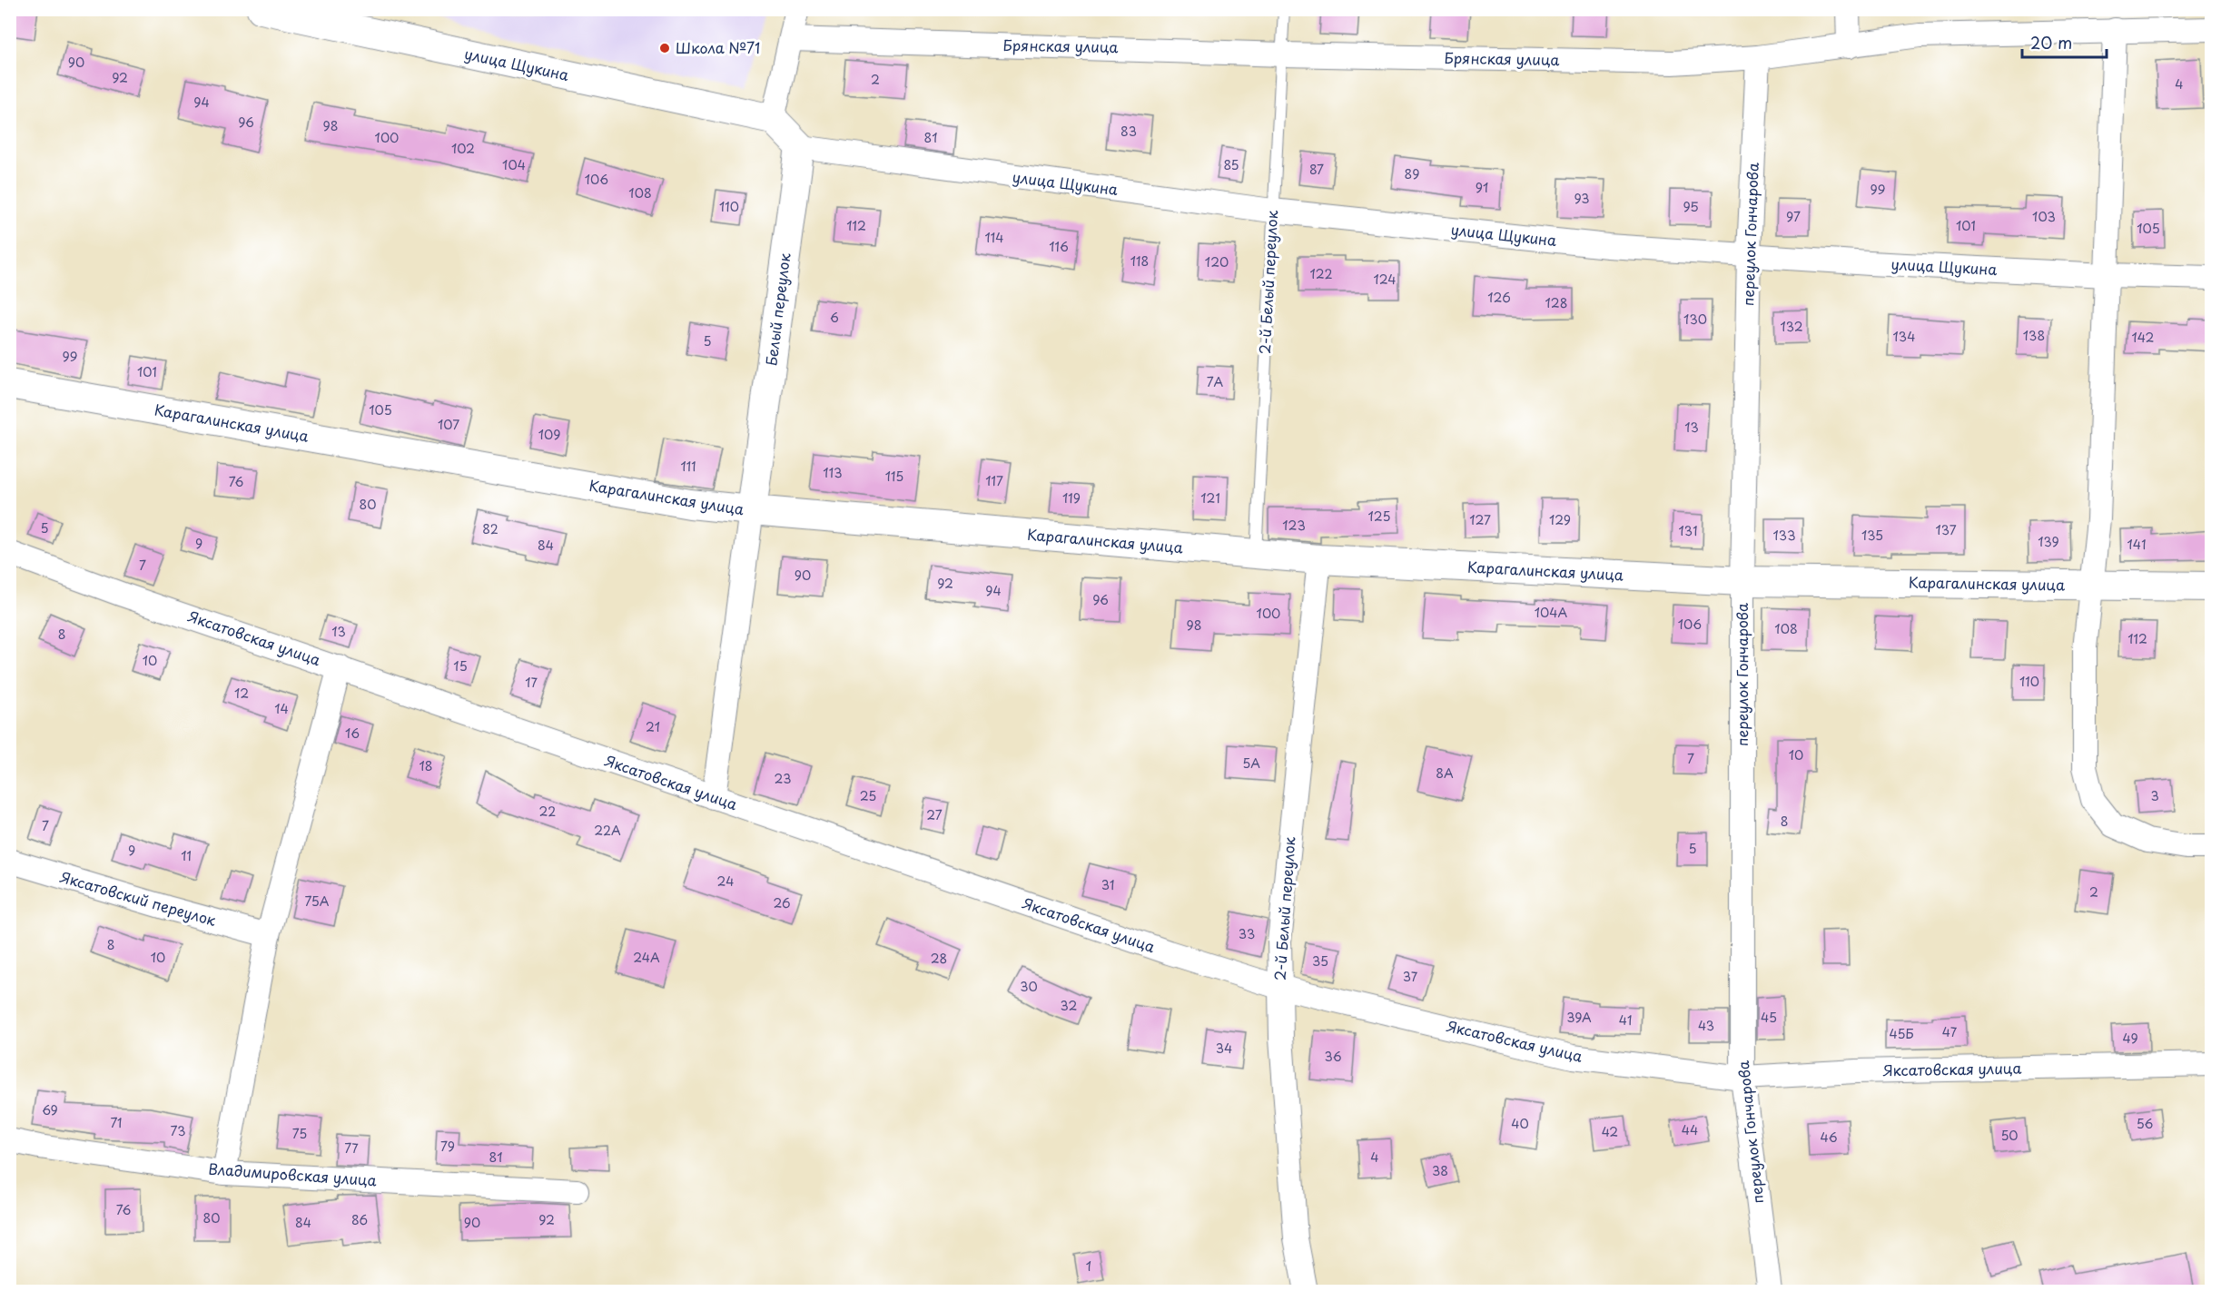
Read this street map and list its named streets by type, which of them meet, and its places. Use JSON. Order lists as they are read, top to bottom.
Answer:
{
  "streets": {
    "street": [
      "Брянская улица",
      "улица Щукина",
      "переулок Гончарова",
      "2-й Белый переулок",
      "Белый переулок",
      "Карагалинская улица",
      "Яксатовская улица",
      "Яксатовский переулок",
      "Владимировская улица"
    ]
  },
  "crossings": [
    ["Брянская улица", "переулок Гончарова"],
    ["Брянская улица", "2-й Белый переулок"],
    ["улица Щукина", "переулок Гончарова"],
    ["улица Щукина", "2-й Белый переулок"],
    ["улица Щукина", "Белый переулок"],
    ["переулок Гончарова", "Карагалинская улица"],
    ["переулок Гончарова", "Яксатовская улица"],
    ["2-й Белый переулок", "Карагалинская улица"],
    ["2-й Белый переулок", "Яксатовская улица"],
    ["Белый переулок", "Карагалинская улица"]
  ],
  "places": ["Школа №71"],
  "house_numbers": [
    "90",
    "92",
    "2",
    "4",
    "94",
    "96",
    "98",
    "83",
    "100",
    "81",
    "102",
    "104",
    "85",
    "87",
    "89",
    "106",
    "91",
    "99",
    "108",
    "93",
    "110",
    "95",
    "97",
    "103",
    "112",
    "101",
    "105",
    "114",
    "116",
    "118",
    "120",
    "122",
    "124",
    "126",
    "128",
    "6",
    "130",
    "132",
    "138",
    "134",
    "142",
    "5",
    "99",
    "101",
    "7А",
    "105",
    "107",
    "13",
    "109",
    "111",
    "113",
    "115",
    "117",
    "76",
    "119",
    "121",
    "80",
    "125",
    "127",
    "129",
    "123",
    "5",
    "82",
    "137",
    "131",
    "133",
    "135",
    "139",
    "9",
    "141",
    "84",
    "7",
    "90",
    "92",
    "94",
    "96",
    "104А",
    "100",
    "106",
    "98",
    "108",
    "13",
    "8",
    "112",
    "10",
    "15",
    "110",
    "17",
    "12",
    "14",
    "21",
    "16",
    "10",
    "7",
    "5А",
    "18",
    "8А",
    "23",
    "25",
    "3",
    "22",
    "27",
    "8",
    "7",
    "22А",
    "5",
    "9",
    "11",
    "24",
    "31",
    "2",
    "75А",
    "26",
    "33",
    "8",
    "10",
    "24А",
    "28",
    "35",
    "37",
    "30",
    "32",
    "39А",
    "45",
    "41",
    "43",
    "47",
    "45Б",
    "49",
    "34",
    "36",
    "69",
    "71",
    "40",
    "56",
    "44",
    "73",
    "42",
    "75",
    "50",
    "46",
    "79",
    "77",
    "81",
    "4",
    "38",
    "76",
    "80",
    "86",
    "92",
    "84",
    "90",
    "1"
  ],
  "scale_bar": "20 m"
}
